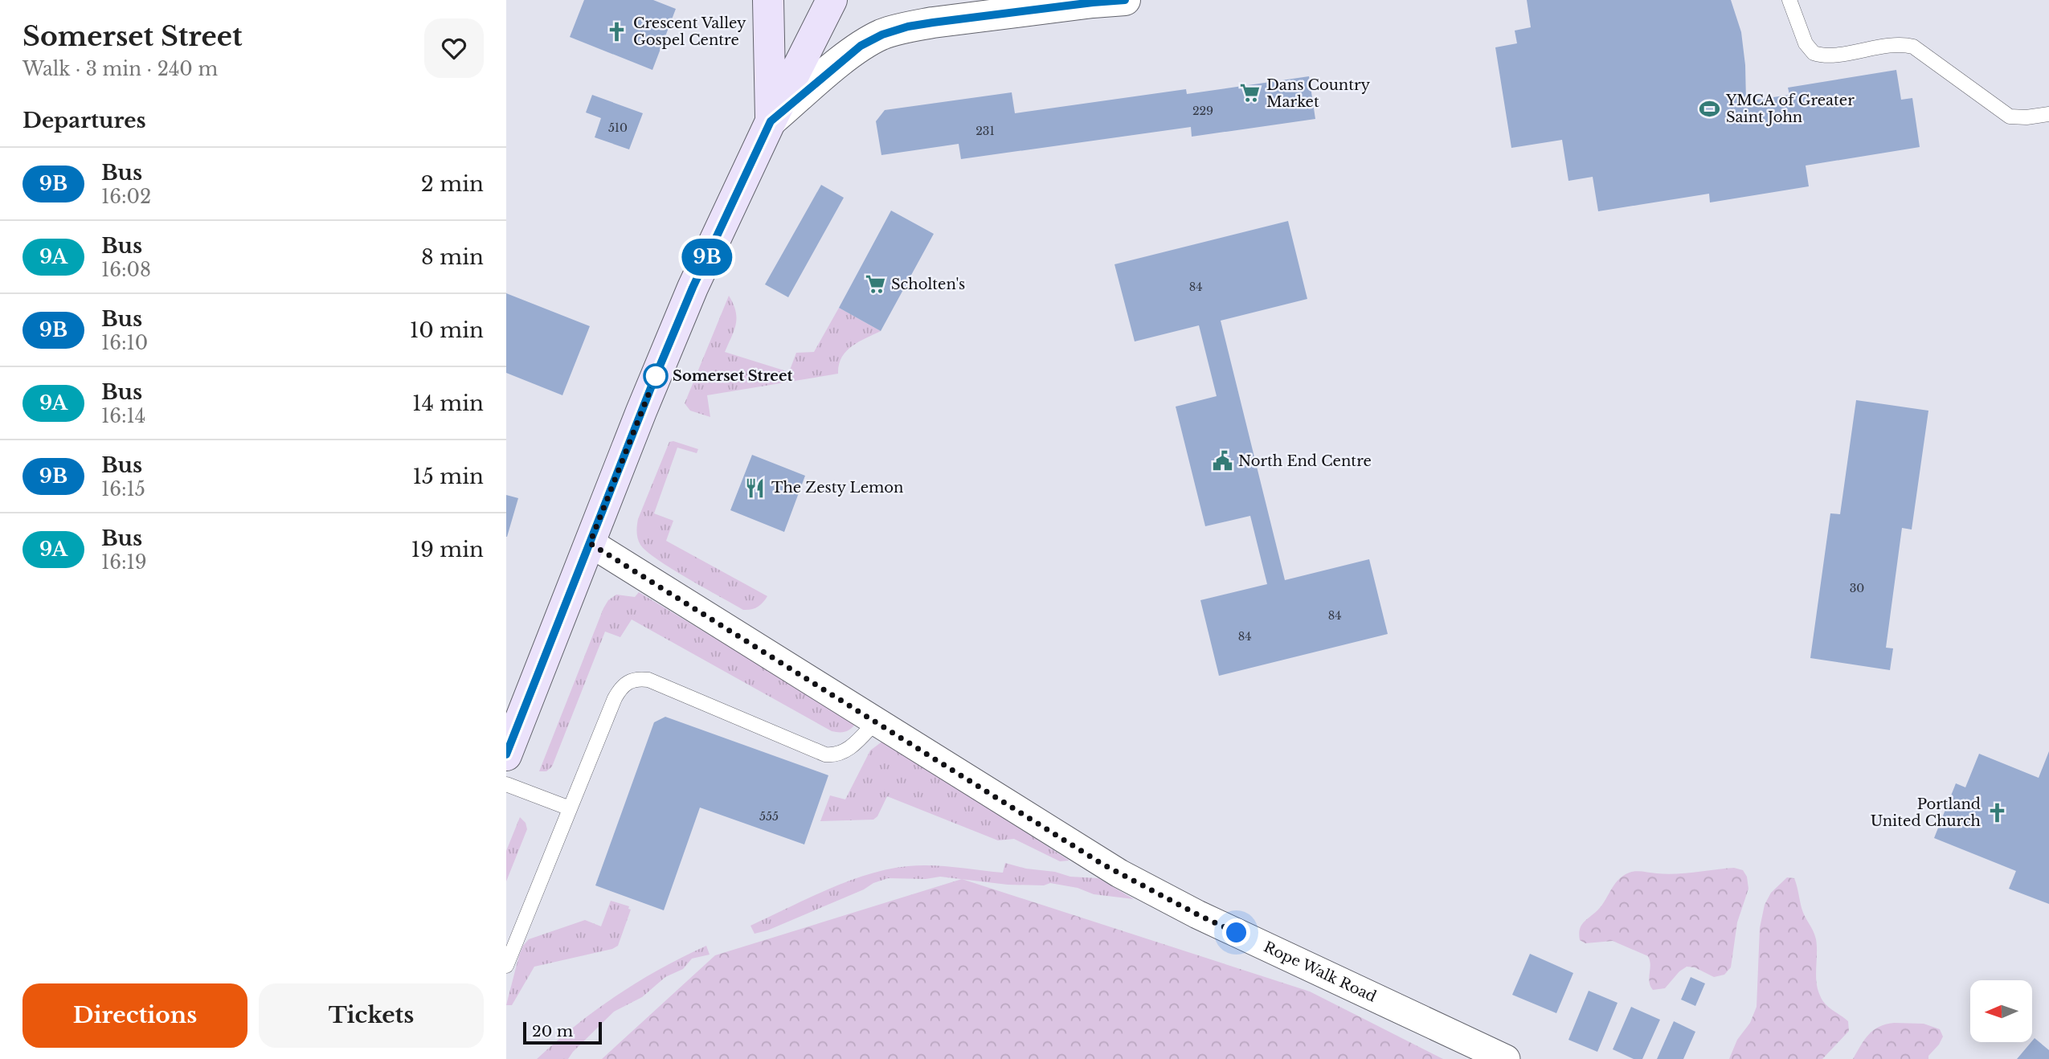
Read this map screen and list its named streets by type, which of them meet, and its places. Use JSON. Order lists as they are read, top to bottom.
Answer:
{
  "streets": {
    "street": ["Rope Walk Road"]
  },
  "places": {
    "church": ["Crescent Valley Gospel Centre", "Portland United Church"],
    "supermarket": ["Dans Country Market", "Scholten's"],
    "sports": ["YMCA of Greater Saint John"],
    "other": ["Somerset Street"],
    "public building": ["North End Centre"],
    "restaurant": ["The Zesty Lemon"]
  },
  "lines": ["bus line 9B"],
  "house_numbers": [
    "229",
    "510",
    "231",
    "84",
    "30",
    "84",
    "84",
    "555"
  ],
  "scale_bar": "20 m",
  "north": "left",
  "page": {
    "heading": [
      ["Somerset Street", "Walk · 3 min · 240 m"],
      "Departures"
    ],
    "on_map": "9B",
    "list": [
      {
        "mark": "9B",
        "name": "Bus",
        "note": "16:02",
        "value": "2 min"
      },
      {
        "mark": "9A",
        "name": "Bus",
        "note": "16:08",
        "value": "8 min"
      },
      {
        "mark": "9B",
        "name": "Bus",
        "note": "16:10",
        "value": "10 min"
      },
      {
        "mark": "9A",
        "name": "Bus",
        "note": "16:14",
        "value": "14 min"
      },
      {
        "mark": "9B",
        "name": "Bus",
        "note": "16:15",
        "value": "15 min"
      },
      {
        "mark": "9A",
        "name": "Bus",
        "note": "16:19",
        "value": "19 min"
      }
    ],
    "buttons": ["Directions", "Tickets"],
    "scale": "20 m"
  }
}
